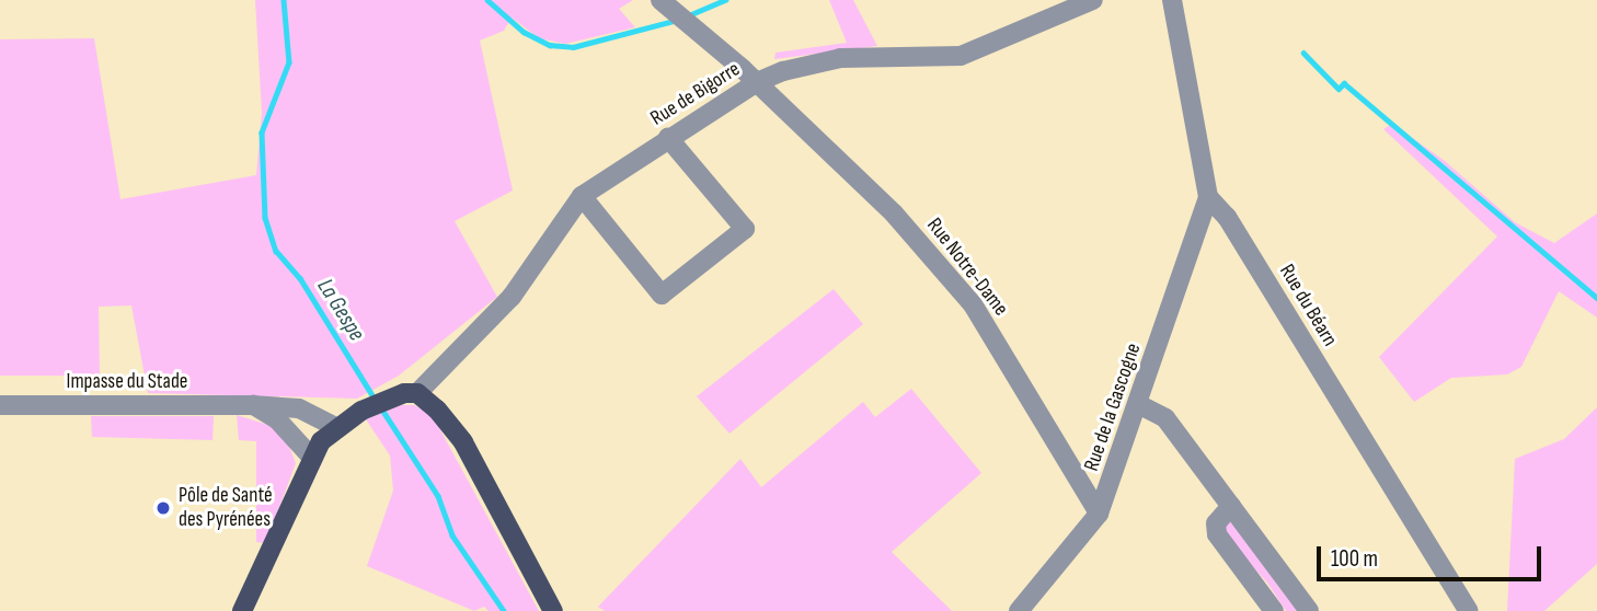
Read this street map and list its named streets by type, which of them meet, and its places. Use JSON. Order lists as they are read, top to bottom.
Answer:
{
  "streets": {
    "street": [
      "Rue de Bigorre",
      "Rue Notre-Dame",
      "Rue du Béarn",
      "Impasse du Stade",
      "Rue de la Gascogne"
    ]
  },
  "crossings": [
    ["Rue de Bigorre", "Rue Notre-Dame"],
    ["Rue Notre-Dame", "Rue de la Gascogne"],
    ["Rue du Béarn", "Rue de la Gascogne"]
  ],
  "water": ["La Gespe"],
  "places": ["Pôle de Santé des Pyrénées"],
  "scale_bar": "100 m"
}
